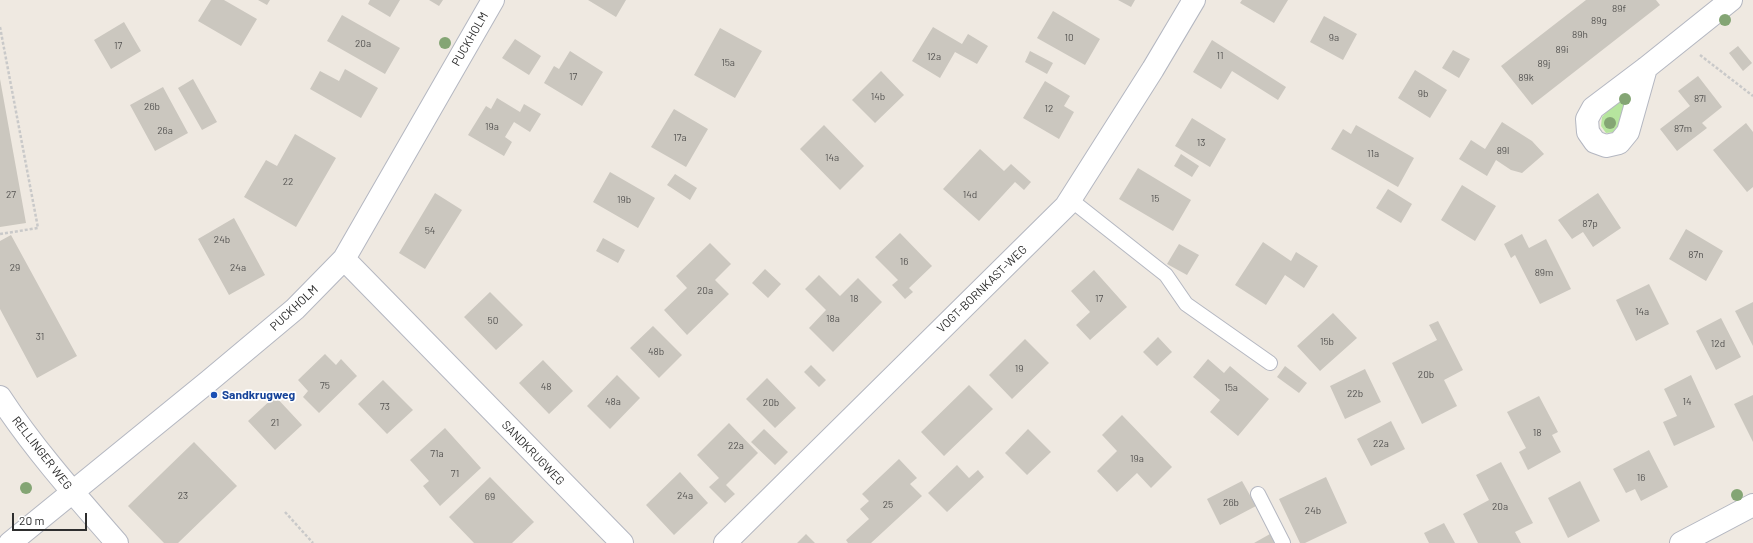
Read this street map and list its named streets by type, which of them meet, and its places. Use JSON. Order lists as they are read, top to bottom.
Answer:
{
  "streets": {
    "street": [
      "PUCKHOLM",
      "VOGT-BORNKAST-WEG",
      "RELLINGER WEG",
      "SANDKRUGWEG"
    ]
  },
  "crossings": [
    ["PUCKHOLM", "RELLINGER WEG"],
    ["PUCKHOLM", "SANDKRUGWEG"]
  ],
  "places": ["Sandkrugweg"],
  "house_numbers": [
    "89f",
    "89g",
    "89h",
    "10",
    "9a",
    "20a",
    "17",
    "89i",
    "11",
    "12a",
    "15a",
    "89j",
    "17",
    "89k",
    "9b",
    "14b",
    "87l",
    "26b",
    "12",
    "19a",
    "87m",
    "26a",
    "17a",
    "13",
    "89l",
    "11a",
    "14a",
    "22",
    "27",
    "14d",
    "15",
    "19b",
    "87p",
    "54",
    "24b",
    "87n",
    "16",
    "29",
    "24a",
    "89m",
    "20a",
    "18",
    "17",
    "14a",
    "18a",
    "50",
    "31",
    "15b",
    "12d",
    "48b",
    "19",
    "20b",
    "75",
    "48",
    "15a",
    "22b",
    "48a",
    "14",
    "20b",
    "73",
    "21",
    "18",
    "22a",
    "22a",
    "71a",
    "19a",
    "71",
    "16",
    "23",
    "24a",
    "69",
    "26b",
    "25",
    "20a",
    "24b"
  ],
  "scale_bar": "20 m"
}
